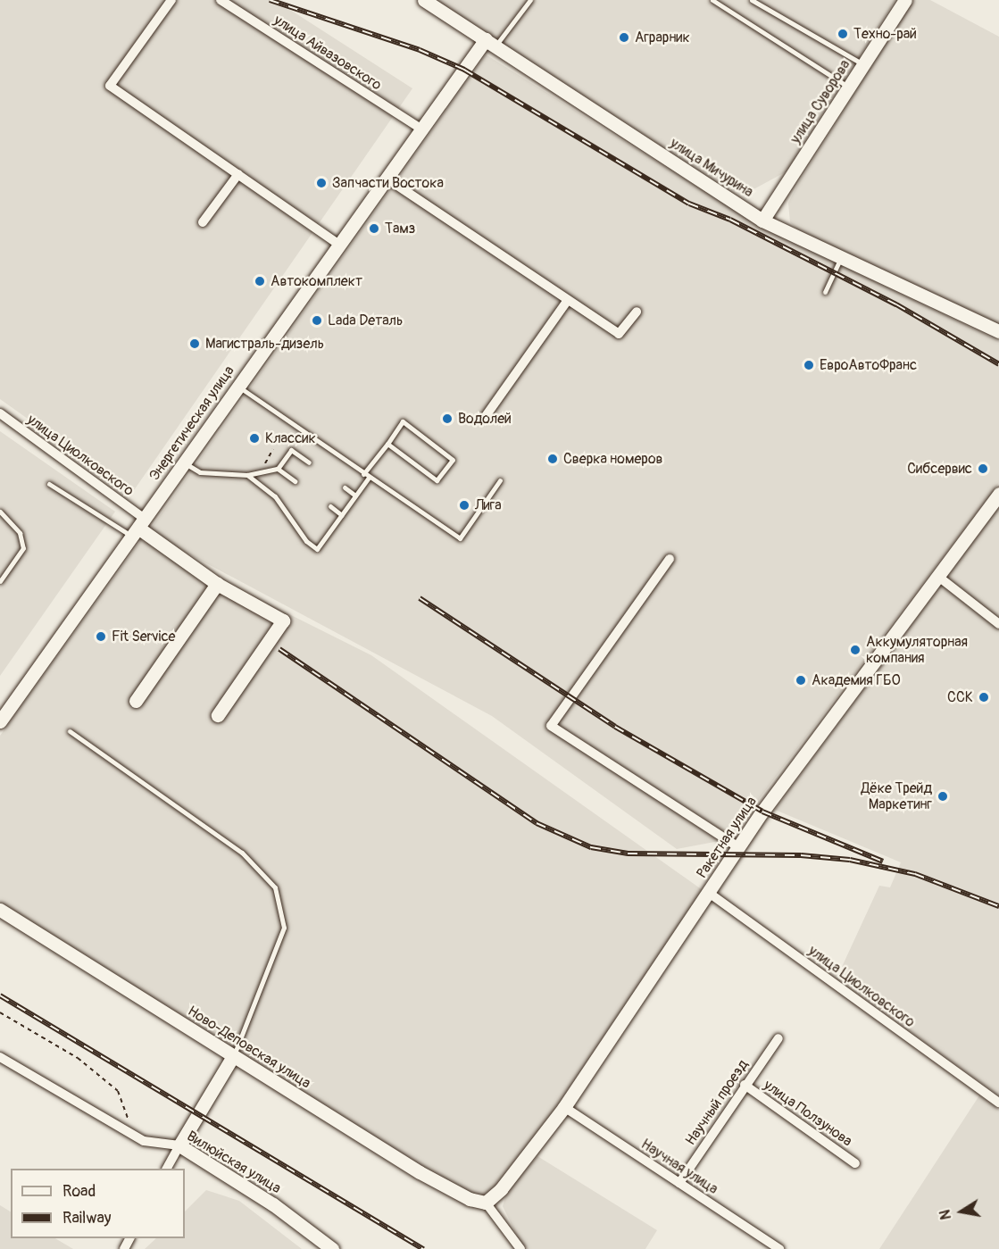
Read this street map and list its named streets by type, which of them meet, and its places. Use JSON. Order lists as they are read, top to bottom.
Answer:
{
  "streets": {
    "street": [
      "улица Айвазовского",
      "улица Суворова",
      "улица Мичурина",
      "Энергетическая улица",
      "улица Циолковского",
      "Ракетная улица",
      "Ново-Деповская улица",
      "Научный проезд",
      "улица Ползунова",
      "Вилюйская улица",
      "Научная улица"
    ]
  },
  "crossings": [
    ["улица Айвазовского", "Энергетическая улица"],
    ["улица Суворова", "улица Мичурина"],
    ["улица Мичурина", "Энергетическая улица"],
    ["Энергетическая улица", "улица Циолковского"],
    ["улица Циолковского", "Ракетная улица"],
    ["Ракетная улица", "Ново-Деповская улица"],
    ["Ракетная улица", "Научная улица"],
    ["Научный проезд", "улица Ползунова"],
    ["Научный проезд", "Научная улица"]
  ],
  "places": [
    "Техно-рай",
    "Аграрник",
    "Запчасти Востока",
    "Тамз",
    "Автокомплект",
    "Lada Dеталь",
    "Магистраль-дизель",
    "ЕвроАвтоФранс",
    "Водолей",
    "Классик",
    "Сверка номеров",
    "Сибсервис",
    "Лига",
    "Fit Service",
    "Аккумуляторная компания",
    "Академия ГБО",
    "ССК",
    "Дёке Трейд Маркетинг"
  ],
  "legend": ["Road", "Railway"],
  "north": "left"
}
